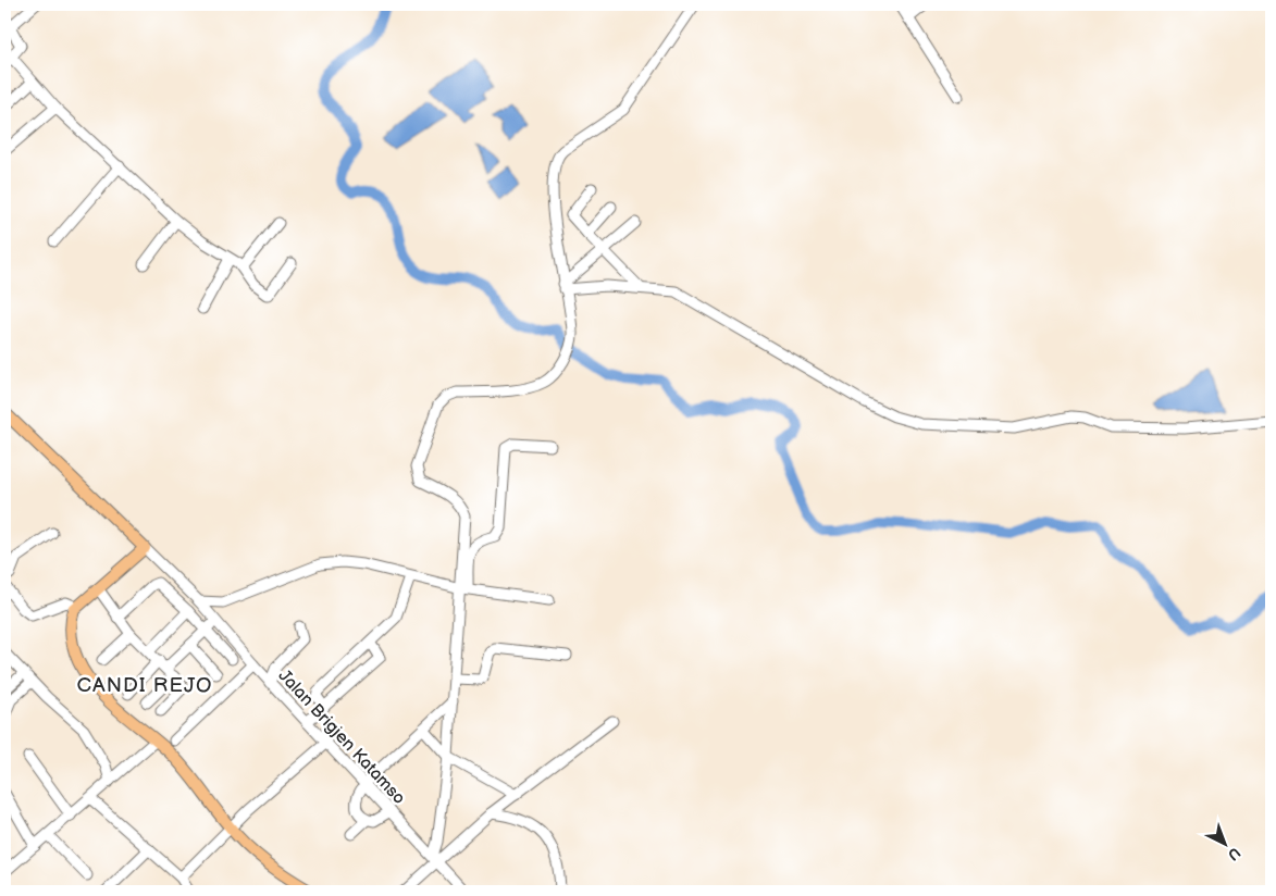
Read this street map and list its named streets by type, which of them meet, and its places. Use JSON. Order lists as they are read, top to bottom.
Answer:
{
  "streets": {
    "street": ["Jalan Brigjen Katamso"]
  },
  "districts": ["CANDI REJO"],
  "north": "bottom right"
}
